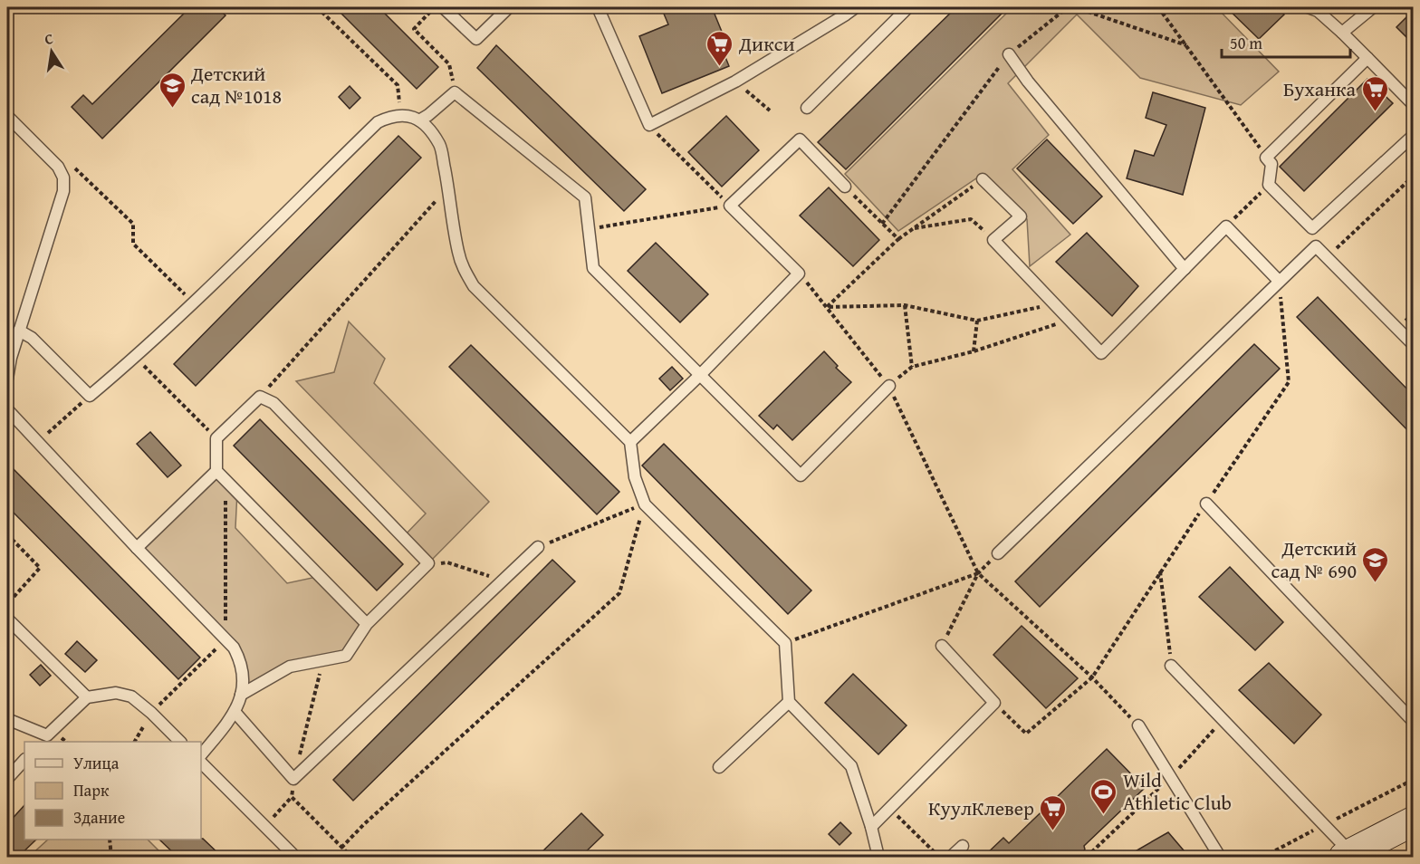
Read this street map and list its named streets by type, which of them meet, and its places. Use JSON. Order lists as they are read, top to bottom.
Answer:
{
  "places": {
    "supermarket": ["Дикси", "Буханка", "КуулКлевер"],
    "school or university": ["Детский сад №1018", "Детский сад № 690"],
    "sports": ["Wild Athletic Club"]
  },
  "legend": ["Улица", "Парк", "Здание"],
  "scale_bar": "50 m",
  "north": "top"
}
